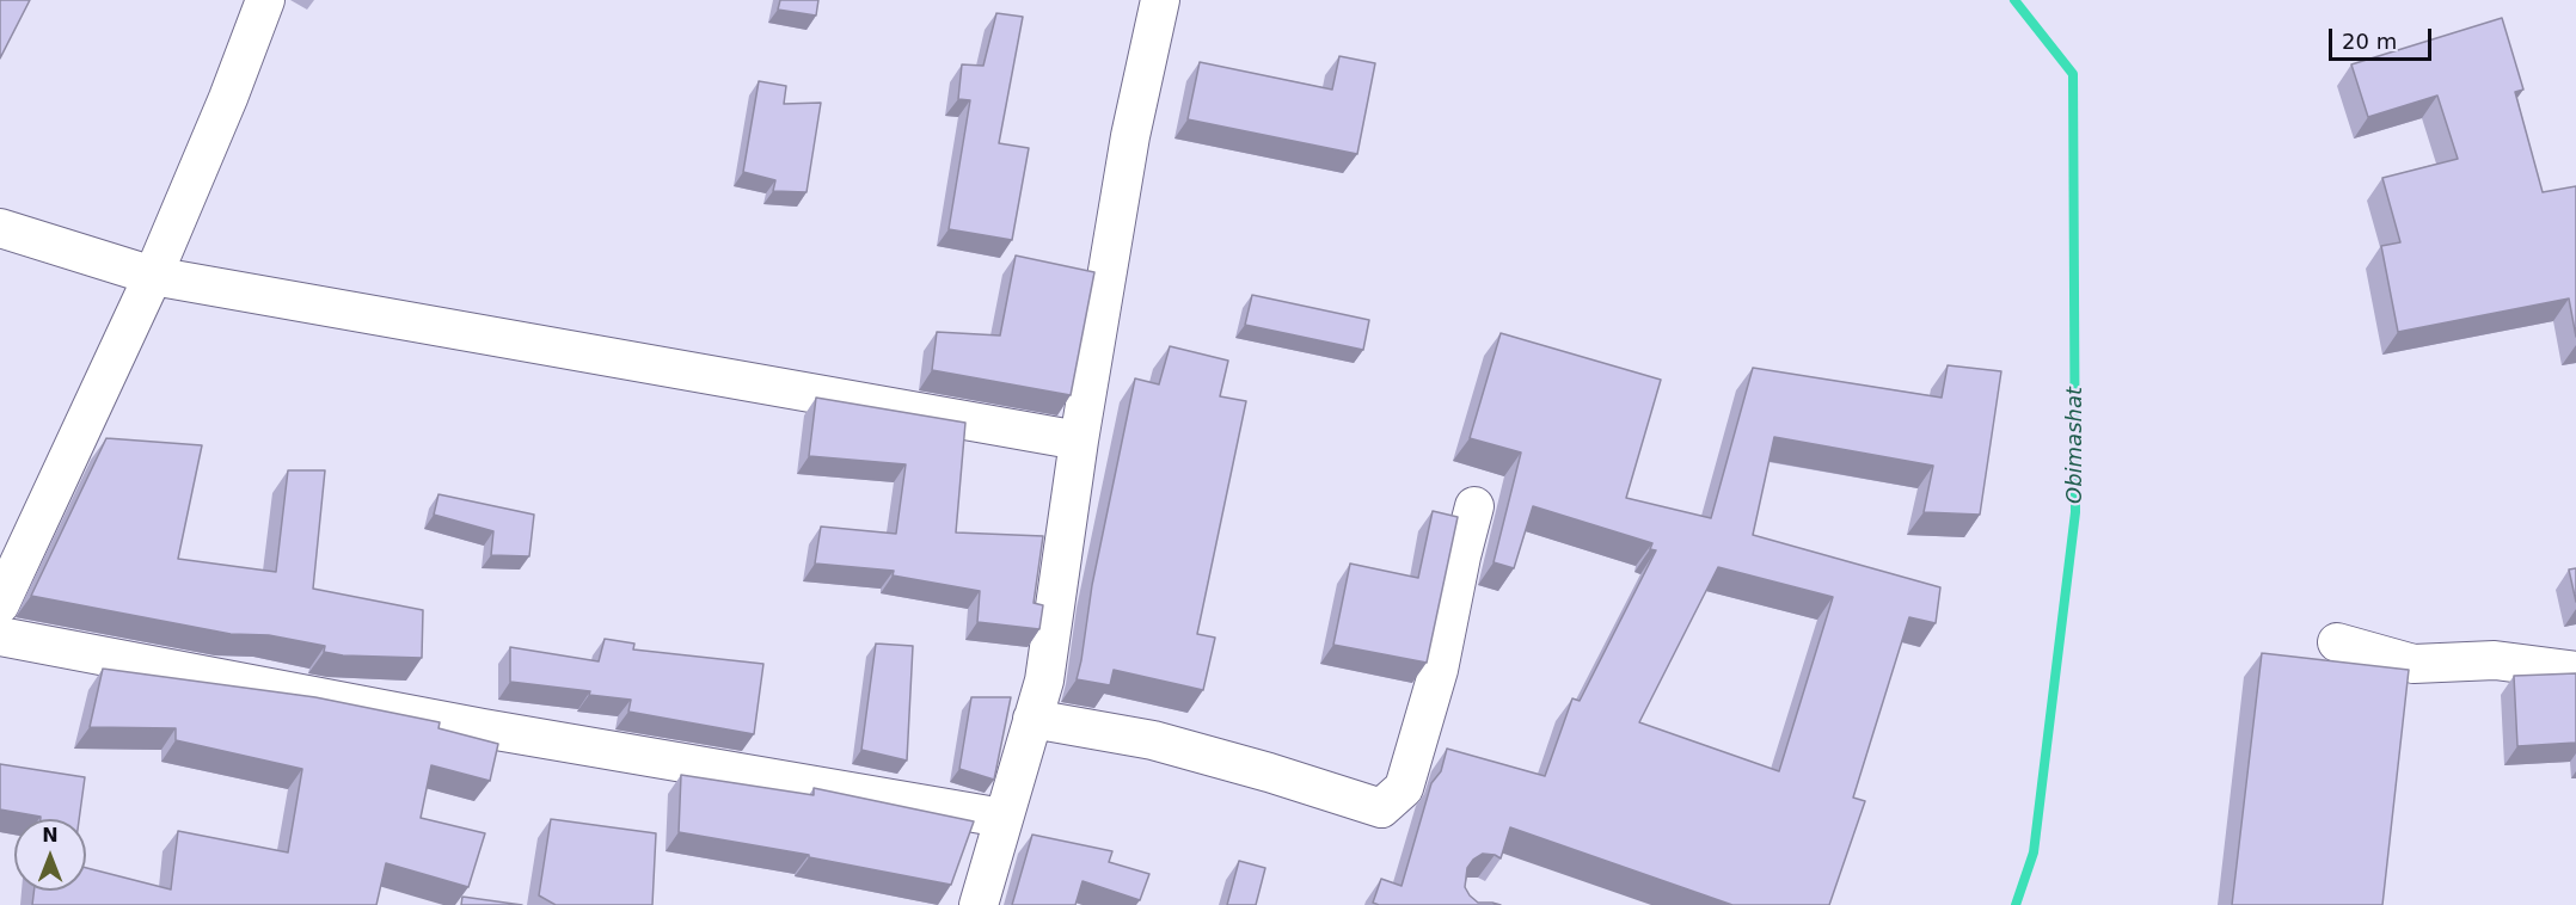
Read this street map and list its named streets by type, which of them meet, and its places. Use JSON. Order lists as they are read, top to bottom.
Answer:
{
  "water": ["Obimashat"],
  "scale_bar": "20 m",
  "north": "top"
}
